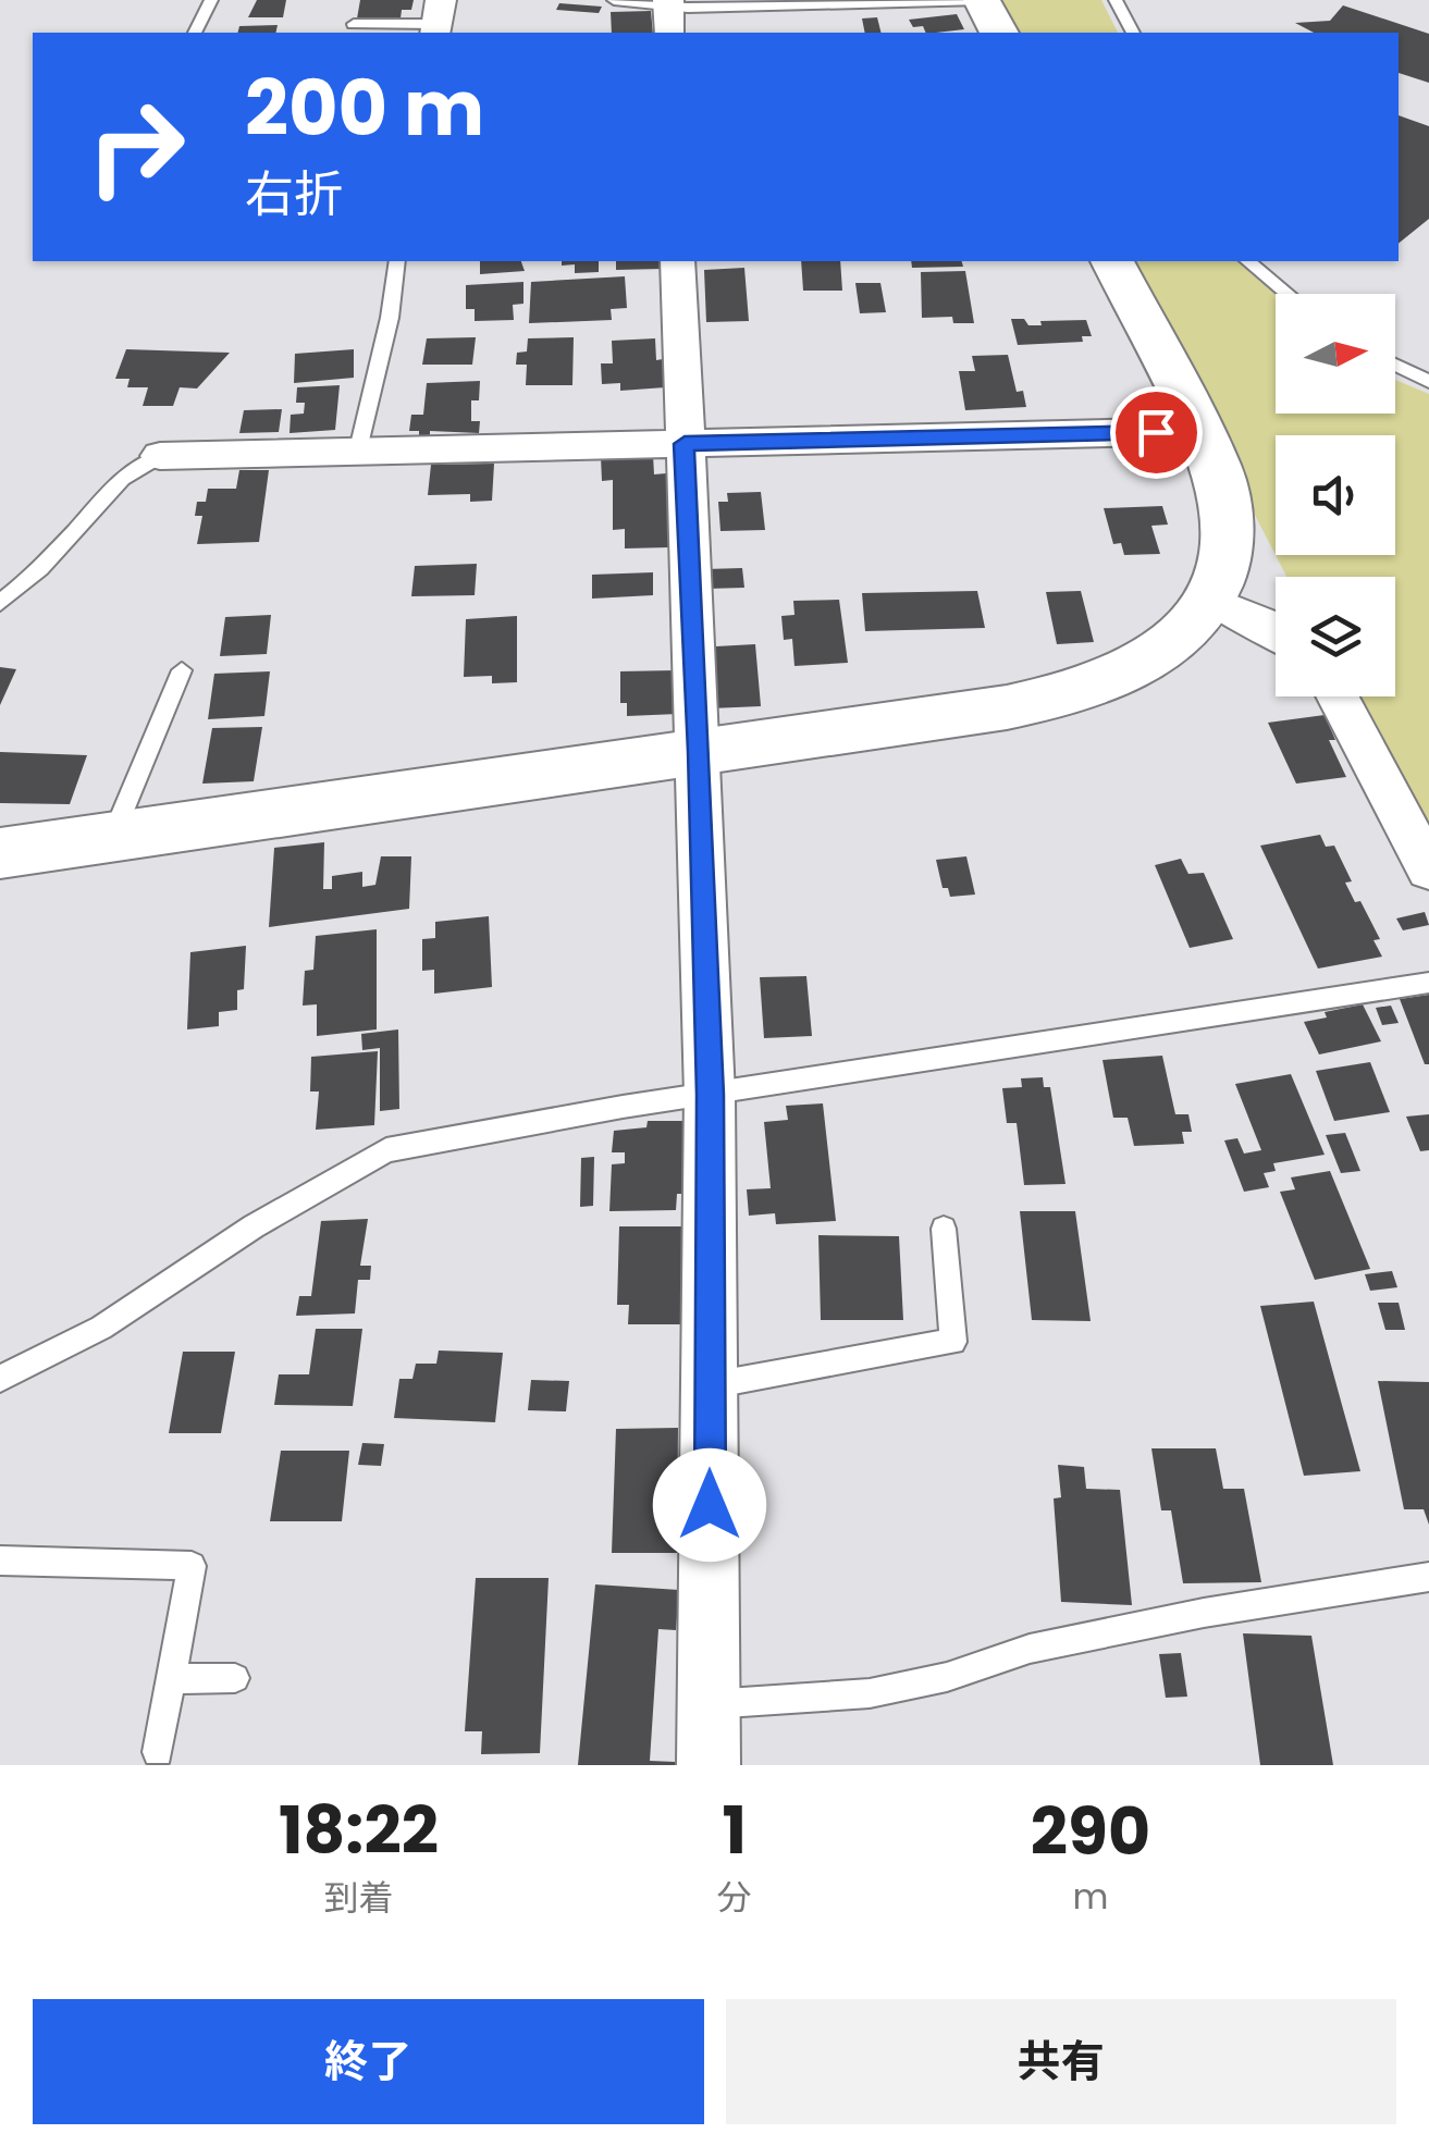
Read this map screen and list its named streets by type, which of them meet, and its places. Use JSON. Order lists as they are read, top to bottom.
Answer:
{
  "north": "right",
  "page": {
    "turn": ["200 m", "右折"],
    "eta": [
      "18:22",
      "到着",
      "1",
      "分",
      "290",
      "m"
    ],
    "buttons": ["終了", "共有"]
  }
}
